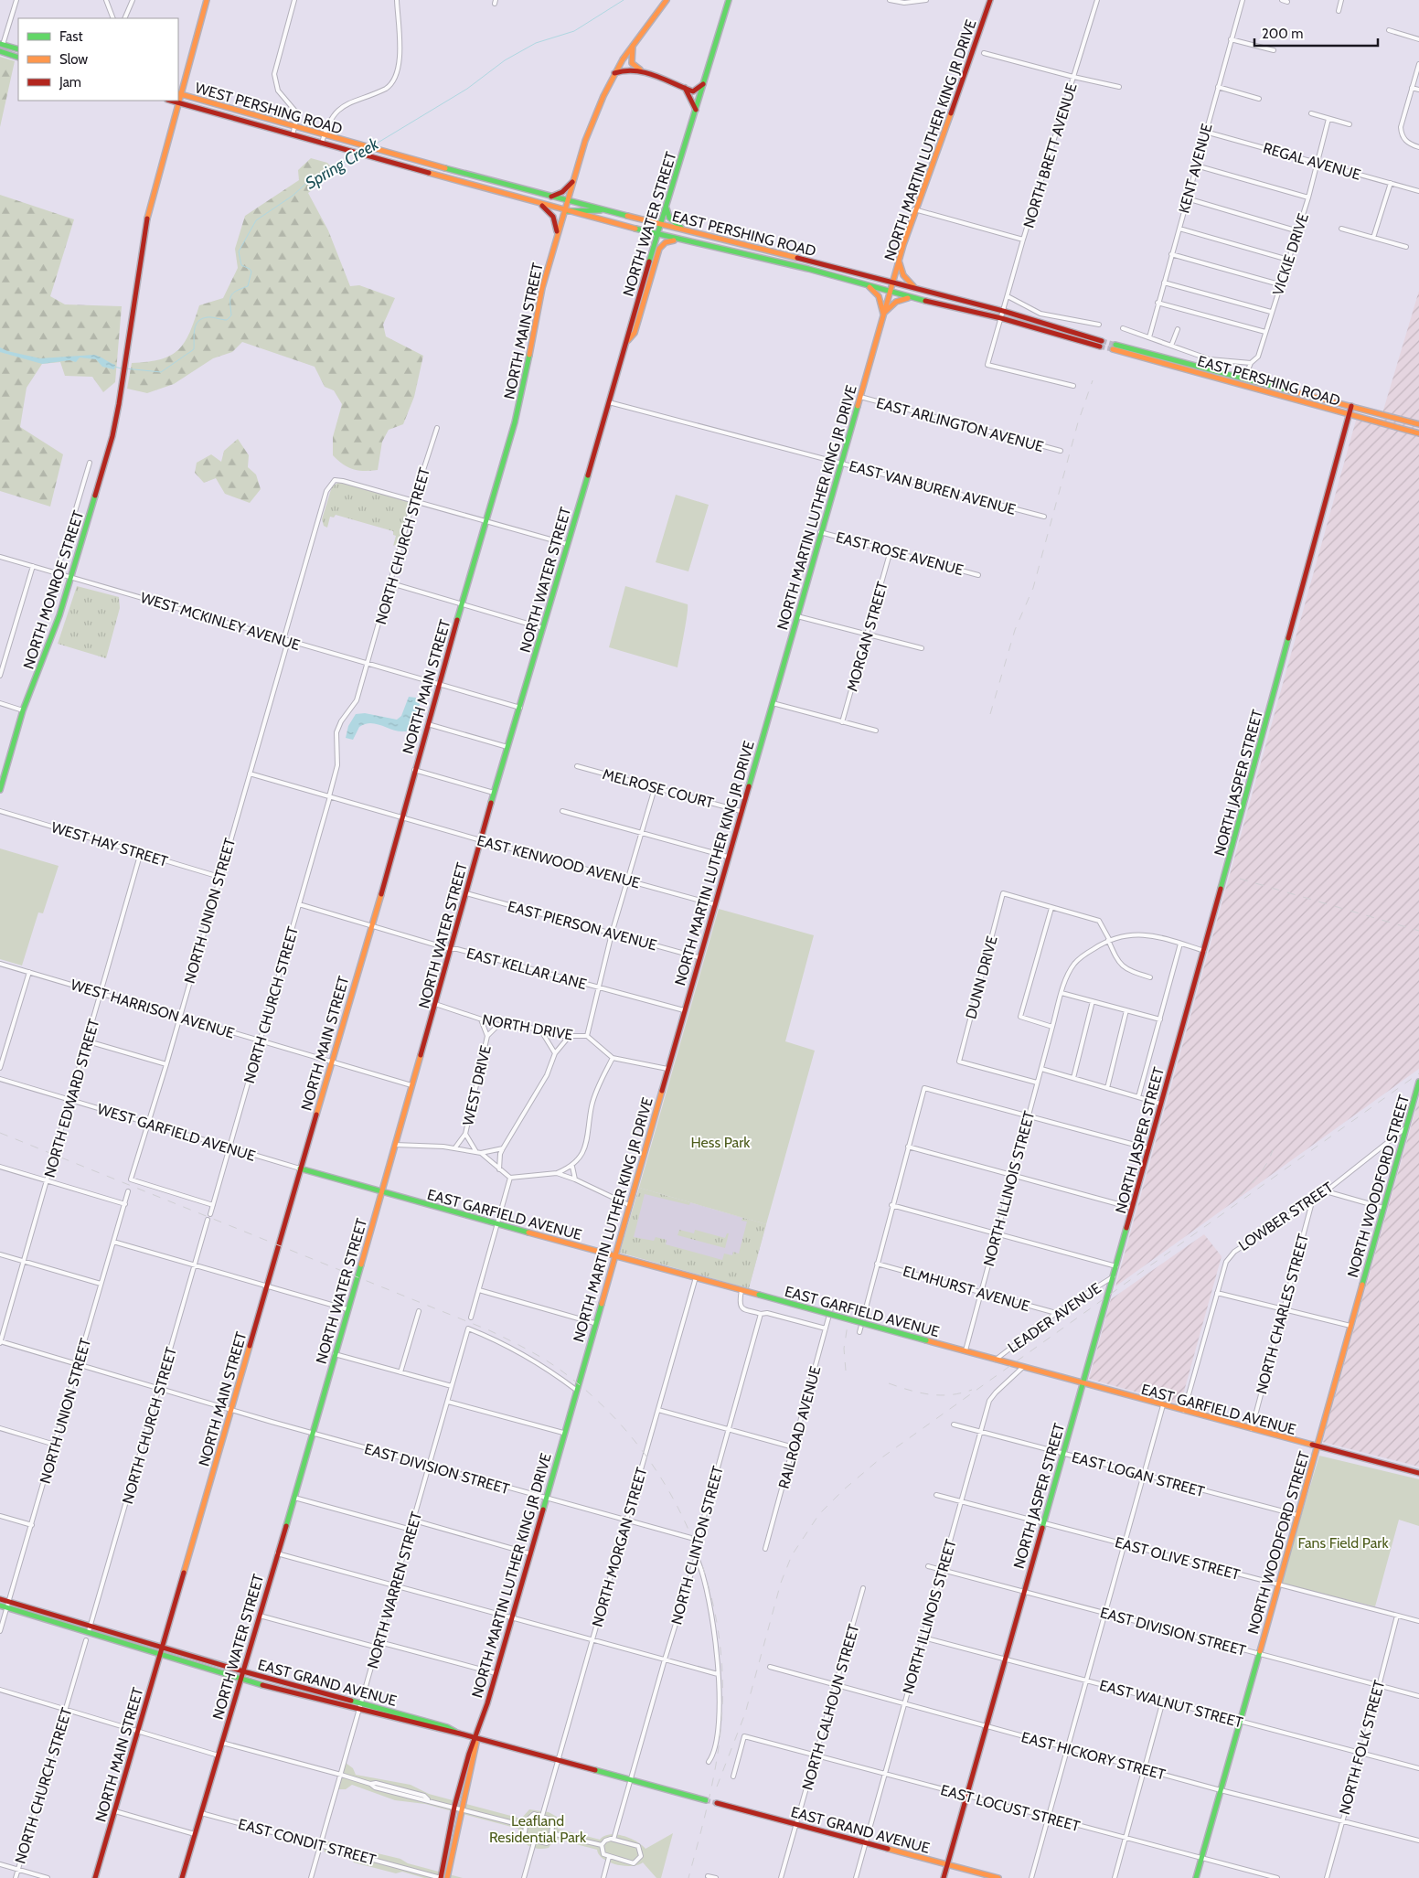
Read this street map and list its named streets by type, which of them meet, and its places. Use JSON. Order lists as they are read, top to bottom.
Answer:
{
  "streets": {
    "street": [
      "WEST PERSHING ROAD",
      "NORTH MARTIN LUTHER KING JR DRIVE",
      "NORTH BRETT AVENUE",
      "REGAL AVENUE",
      "KENT AVENUE",
      "NORTH WATER STREET",
      "EAST PERSHING ROAD",
      "VICKIE DRIVE",
      "NORTH MAIN STREET",
      "EAST ARLINGTON AVENUE",
      "EAST VAN BUREN AVENUE",
      "NORTH CHURCH STREET",
      "EAST ROSE AVENUE",
      "NORTH MONROE STREET",
      "WEST MCKINLEY AVENUE",
      "MORGAN STREET",
      "NORTH JASPER STREET",
      "MELROSE COURT",
      "WEST HAY STREET",
      "EAST KENWOOD AVENUE",
      "NORTH UNION STREET",
      "EAST PIERSON AVENUE",
      "EAST KELLAR LANE",
      "DUNN DRIVE",
      "WEST HARRISON AVENUE",
      "NORTH DRIVE",
      "WEST DRIVE",
      "NORTH EDWARD STREET",
      "WEST GARFIELD AVENUE",
      "NORTH WOODFORD STREET",
      "NORTH ILLINOIS STREET",
      "EAST GARFIELD AVENUE",
      "LOWBER STREET",
      "ELMHURST AVENUE",
      "NORTH CHARLES STREET",
      "LEADER AVENUE",
      "RAILROAD AVENUE",
      "EAST DIVISION STREET",
      "EAST LOGAN STREET",
      "NORTH CLINTON STREET",
      "NORTH MORGAN STREET",
      "EAST OLIVE STREET",
      "NORTH WARREN STREET",
      "EAST GRAND AVENUE",
      "EAST WALNUT STREET",
      "NORTH CALHOUN STREET",
      "NORTH FOLK STREET",
      "EAST HICKORY STREET",
      "EAST LOCUST STREET",
      "EAST CONDIT STREET"
    ]
  },
  "crossings": [
    ["WEST PERSHING ROAD", "NORTH MARTIN LUTHER KING JR DRIVE"],
    ["WEST PERSHING ROAD", "NORTH BRETT AVENUE"],
    ["WEST PERSHING ROAD", "NORTH WATER STREET"],
    ["WEST PERSHING ROAD", "EAST PERSHING ROAD"],
    ["WEST PERSHING ROAD", "NORTH MAIN STREET"],
    ["WEST PERSHING ROAD", "NORTH MONROE STREET"],
    ["NORTH MARTIN LUTHER KING JR DRIVE", "EAST PERSHING ROAD"],
    ["NORTH MARTIN LUTHER KING JR DRIVE", "EAST ARLINGTON AVENUE"],
    ["NORTH MARTIN LUTHER KING JR DRIVE", "EAST VAN BUREN AVENUE"],
    ["NORTH MARTIN LUTHER KING JR DRIVE", "EAST ROSE AVENUE"],
    ["NORTH MARTIN LUTHER KING JR DRIVE", "MELROSE COURT"],
    ["NORTH MARTIN LUTHER KING JR DRIVE", "EAST KENWOOD AVENUE"],
    ["NORTH MARTIN LUTHER KING JR DRIVE", "EAST PIERSON AVENUE"],
    ["NORTH MARTIN LUTHER KING JR DRIVE", "EAST KELLAR LANE"],
    ["NORTH MARTIN LUTHER KING JR DRIVE", "EAST GARFIELD AVENUE"],
    ["NORTH MARTIN LUTHER KING JR DRIVE", "EAST DIVISION STREET"],
    ["NORTH MARTIN LUTHER KING JR DRIVE", "NORTH WARREN STREET"],
    ["NORTH MARTIN LUTHER KING JR DRIVE", "EAST GRAND AVENUE"],
    ["NORTH MARTIN LUTHER KING JR DRIVE", "EAST CONDIT STREET"],
    ["NORTH BRETT AVENUE", "EAST PERSHING ROAD"],
    ["REGAL AVENUE", "KENT AVENUE"],
    ["REGAL AVENUE", "VICKIE DRIVE"],
    ["NORTH WATER STREET", "EAST PERSHING ROAD"],
    ["NORTH WATER STREET", "EAST VAN BUREN AVENUE"],
    ["NORTH WATER STREET", "WEST MCKINLEY AVENUE"],
    ["NORTH WATER STREET", "EAST KENWOOD AVENUE"],
    ["NORTH WATER STREET", "EAST PIERSON AVENUE"],
    ["NORTH WATER STREET", "EAST KELLAR LANE"],
    ["NORTH WATER STREET", "WEST HARRISON AVENUE"],
    ["NORTH WATER STREET", "NORTH DRIVE"],
    ["NORTH WATER STREET", "EAST GARFIELD AVENUE"],
    ["NORTH WATER STREET", "EAST DIVISION STREET"],
    ["NORTH WATER STREET", "EAST GRAND AVENUE"],
    ["NORTH WATER STREET", "EAST CONDIT STREET"],
    ["EAST PERSHING ROAD", "VICKIE DRIVE"],
    ["EAST PERSHING ROAD", "NORTH MAIN STREET"],
    ["EAST PERSHING ROAD", "NORTH JASPER STREET"],
    ["NORTH MAIN STREET", "WEST MCKINLEY AVENUE"],
    ["NORTH MAIN STREET", "EAST KENWOOD AVENUE"],
    ["NORTH MAIN STREET", "EAST KELLAR LANE"],
    ["NORTH MAIN STREET", "WEST HARRISON AVENUE"],
    ["NORTH MAIN STREET", "WEST GARFIELD AVENUE"],
    ["NORTH MAIN STREET", "EAST GARFIELD AVENUE"],
    ["NORTH MAIN STREET", "EAST DIVISION STREET"],
    ["NORTH MAIN STREET", "EAST GRAND AVENUE"],
    ["NORTH CHURCH STREET", "WEST MCKINLEY AVENUE"],
    ["NORTH CHURCH STREET", "EAST KENWOOD AVENUE"],
    ["NORTH CHURCH STREET", "NORTH UNION STREET"],
    ["NORTH CHURCH STREET", "EAST KELLAR LANE"],
    ["NORTH CHURCH STREET", "WEST HARRISON AVENUE"],
    ["NORTH CHURCH STREET", "WEST GARFIELD AVENUE"],
    ["NORTH CHURCH STREET", "EAST DIVISION STREET"],
    ["NORTH CHURCH STREET", "EAST GRAND AVENUE"],
    ["EAST ROSE AVENUE", "MORGAN STREET"],
    ["NORTH MONROE STREET", "WEST MCKINLEY AVENUE"],
    ["WEST MCKINLEY AVENUE", "NORTH UNION STREET"],
    ["NORTH JASPER STREET", "EAST GARFIELD AVENUE"],
    ["NORTH JASPER STREET", "LEADER AVENUE"],
    ["NORTH JASPER STREET", "EAST DIVISION STREET"],
    ["NORTH JASPER STREET", "EAST LOGAN STREET"],
    ["NORTH JASPER STREET", "EAST OLIVE STREET"],
    ["NORTH JASPER STREET", "EAST GRAND AVENUE"],
    ["NORTH JASPER STREET", "EAST WALNUT STREET"],
    ["NORTH JASPER STREET", "EAST HICKORY STREET"],
    ["NORTH JASPER STREET", "EAST LOCUST STREET"],
    ["WEST HAY STREET", "NORTH UNION STREET"],
    ["WEST HAY STREET", "NORTH EDWARD STREET"],
    ["EAST KENWOOD AVENUE", "NORTH UNION STREET"],
    ["NORTH UNION STREET", "WEST HARRISON AVENUE"],
    ["NORTH UNION STREET", "WEST GARFIELD AVENUE"],
    ["NORTH UNION STREET", "EAST DIVISION STREET"],
    ["DUNN DRIVE", "NORTH ILLINOIS STREET"],
    ["WEST HARRISON AVENUE", "NORTH EDWARD STREET"],
    ["NORTH DRIVE", "WEST DRIVE"],
    ["NORTH EDWARD STREET", "WEST GARFIELD AVENUE"],
    ["NORTH EDWARD STREET", "EAST DIVISION STREET"],
    ["WEST GARFIELD AVENUE", "EAST GARFIELD AVENUE"],
    ["NORTH WOODFORD STREET", "EAST GARFIELD AVENUE"],
    ["NORTH WOODFORD STREET", "LOWBER STREET"],
    ["NORTH WOODFORD STREET", "EAST DIVISION STREET"],
    ["NORTH WOODFORD STREET", "EAST LOGAN STREET"],
    ["NORTH WOODFORD STREET", "EAST OLIVE STREET"],
    ["NORTH WOODFORD STREET", "EAST WALNUT STREET"],
    ["NORTH WOODFORD STREET", "EAST HICKORY STREET"],
    ["NORTH WOODFORD STREET", "EAST LOCUST STREET"],
    ["NORTH ILLINOIS STREET", "EAST GARFIELD AVENUE"],
    ["NORTH ILLINOIS STREET", "ELMHURST AVENUE"],
    ["NORTH ILLINOIS STREET", "EAST DIVISION STREET"],
    ["NORTH ILLINOIS STREET", "EAST LOGAN STREET"],
    ["NORTH ILLINOIS STREET", "EAST OLIVE STREET"],
    ["NORTH ILLINOIS STREET", "EAST GRAND AVENUE"],
    ["NORTH ILLINOIS STREET", "EAST WALNUT STREET"],
    ["NORTH ILLINOIS STREET", "EAST HICKORY STREET"],
    ["NORTH ILLINOIS STREET", "EAST LOCUST STREET"],
    ["EAST GARFIELD AVENUE", "LOWBER STREET"],
    ["EAST GARFIELD AVENUE", "NORTH CHARLES STREET"],
    ["EAST GARFIELD AVENUE", "LEADER AVENUE"],
    ["EAST GARFIELD AVENUE", "NORTH MORGAN STREET"],
    ["LOWBER STREET", "NORTH CHARLES STREET"],
    ["ELMHURST AVENUE", "LEADER AVENUE"],
    ["EAST DIVISION STREET", "NORTH CLINTON STREET"],
    ["EAST DIVISION STREET", "NORTH MORGAN STREET"],
    ["EAST DIVISION STREET", "NORTH WARREN STREET"],
    ["EAST DIVISION STREET", "NORTH FOLK STREET"],
    ["NORTH CLINTON STREET", "EAST GRAND AVENUE"],
    ["NORTH MORGAN STREET", "EAST GRAND AVENUE"],
    ["EAST OLIVE STREET", "NORTH FOLK STREET"],
    ["NORTH WARREN STREET", "EAST GRAND AVENUE"],
    ["NORTH WARREN STREET", "EAST CONDIT STREET"],
    ["EAST GRAND AVENUE", "NORTH CALHOUN STREET"],
    ["EAST WALNUT STREET", "NORTH FOLK STREET"],
    ["NORTH CALHOUN STREET", "EAST HICKORY STREET"],
    ["NORTH CALHOUN STREET", "EAST LOCUST STREET"],
    ["NORTH FOLK STREET", "EAST HICKORY STREET"]
  ],
  "water": ["Spring Creek"],
  "parks": ["Hess Park", "Fans Field Park", "Leafland Residential Park"],
  "legend": ["Fast", "Slow", "Jam"],
  "scale_bar": "200 m"
}
